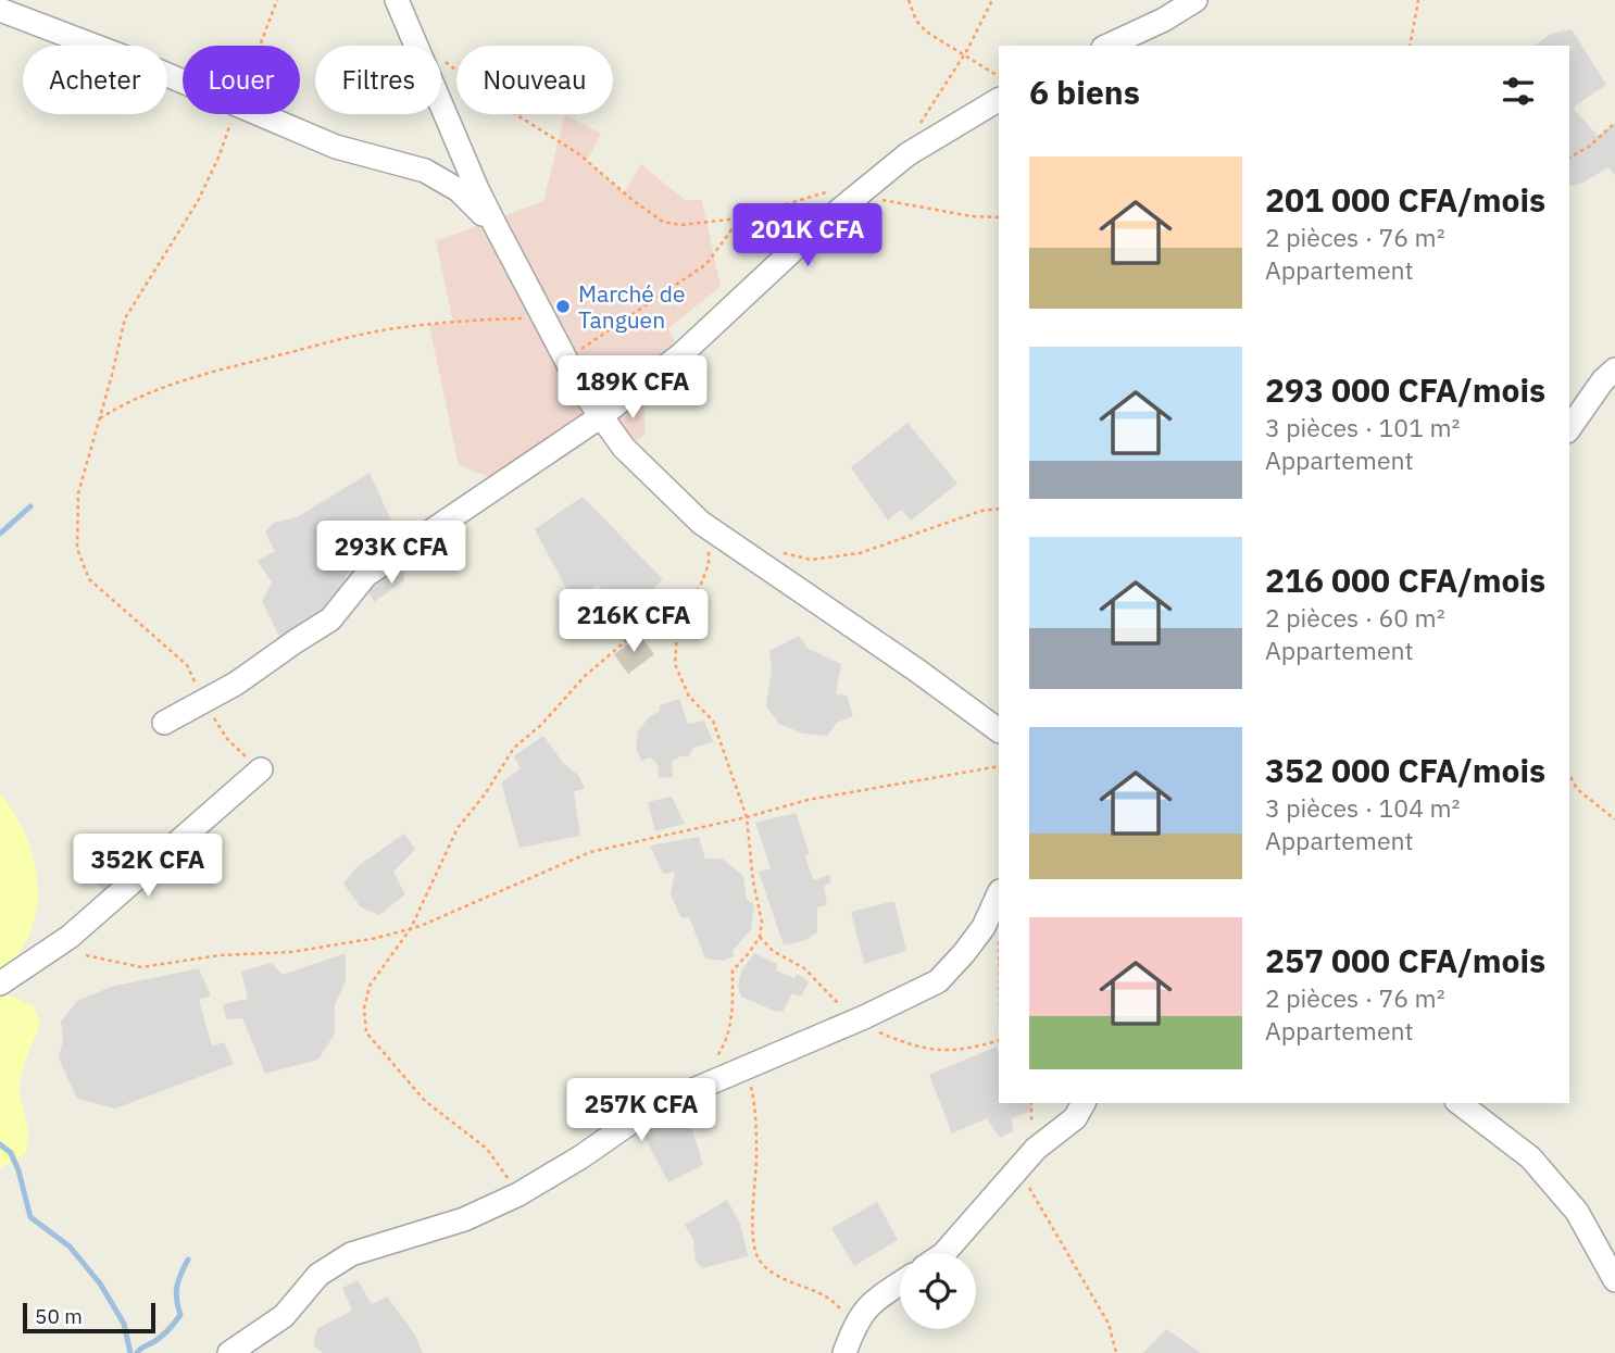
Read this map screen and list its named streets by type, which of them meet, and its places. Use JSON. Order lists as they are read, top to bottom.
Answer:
{
  "places": ["Marché de Tanguen"],
  "scale_bar": "50 m",
  "page": {
    "chip": [
      "Acheter",
      "Louer",
      "Filtres",
      "Nouveau"
    ],
    "heading": "6 biens",
    "list": [
      {
        "name": "201 000 CFA/mois",
        "note": "2 pièces · 76 m² · Appartement"
      },
      {
        "name": "293 000 CFA/mois",
        "note": "3 pièces · 101 m² · Appartement"
      },
      {
        "name": "216 000 CFA/mois",
        "note": "2 pièces · 60 m² · Appartement"
      },
      {
        "name": "352 000 CFA/mois",
        "note": "3 pièces · 104 m² · Appartement"
      },
      {
        "name": "257 000 CFA/mois",
        "note": "2 pièces · 76 m² · Appartement"
      }
    ],
    "price": [
      "201K CFA",
      "189K CFA",
      "293K CFA",
      "216K CFA",
      "352K CFA",
      "257K CFA"
    ],
    "scale": "50 m"
  }
}
